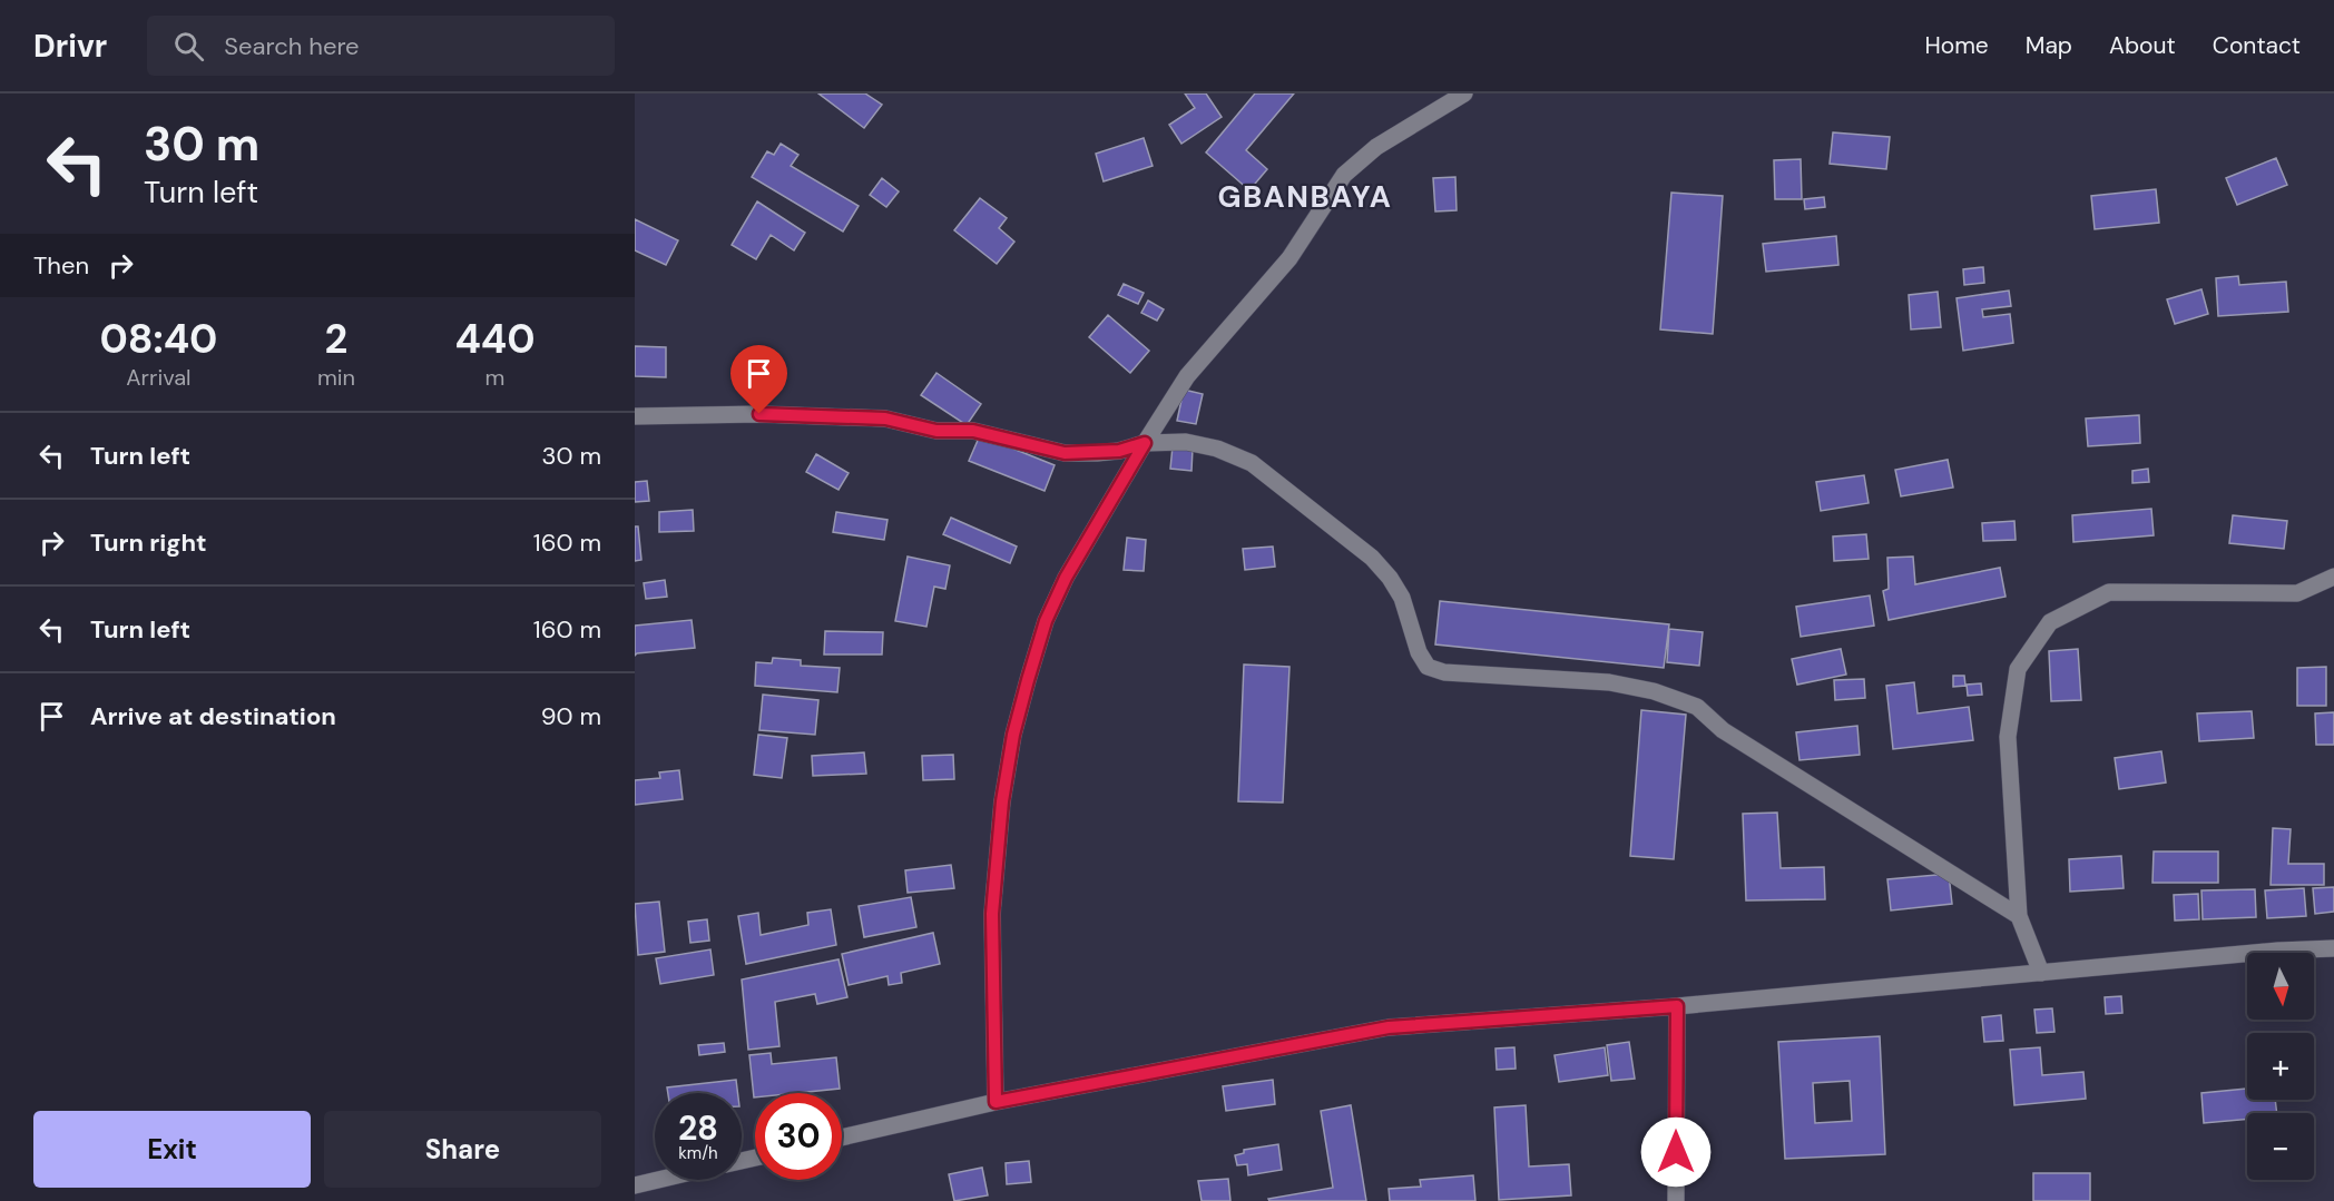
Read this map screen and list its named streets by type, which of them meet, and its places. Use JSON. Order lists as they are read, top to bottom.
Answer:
{
  "districts": ["GBANBAYA"],
  "north": "bottom",
  "page": {
    "header": "Drivr",
    "search": "Search here",
    "nav": [
      "Home",
      "Map",
      "About",
      "Contact"
    ],
    "turn": ["30 m", "Turn left"],
    "then": "Then",
    "eta": [
      "08:40",
      "Arrival",
      "2",
      "min",
      "440",
      "m"
    ],
    "list": [
      {
        "name": "Turn left",
        "value": "30 m"
      },
      {
        "name": "Turn right",
        "value": "160 m"
      },
      {
        "name": "Turn left",
        "value": "160 m"
      },
      {
        "name": "Arrive at destination",
        "value": "90 m"
      }
    ],
    "map_buttons": ["+", "−"],
    "speed": "28 km/h",
    "limit": "30",
    "buttons": ["Exit", "Share"]
  }
}
